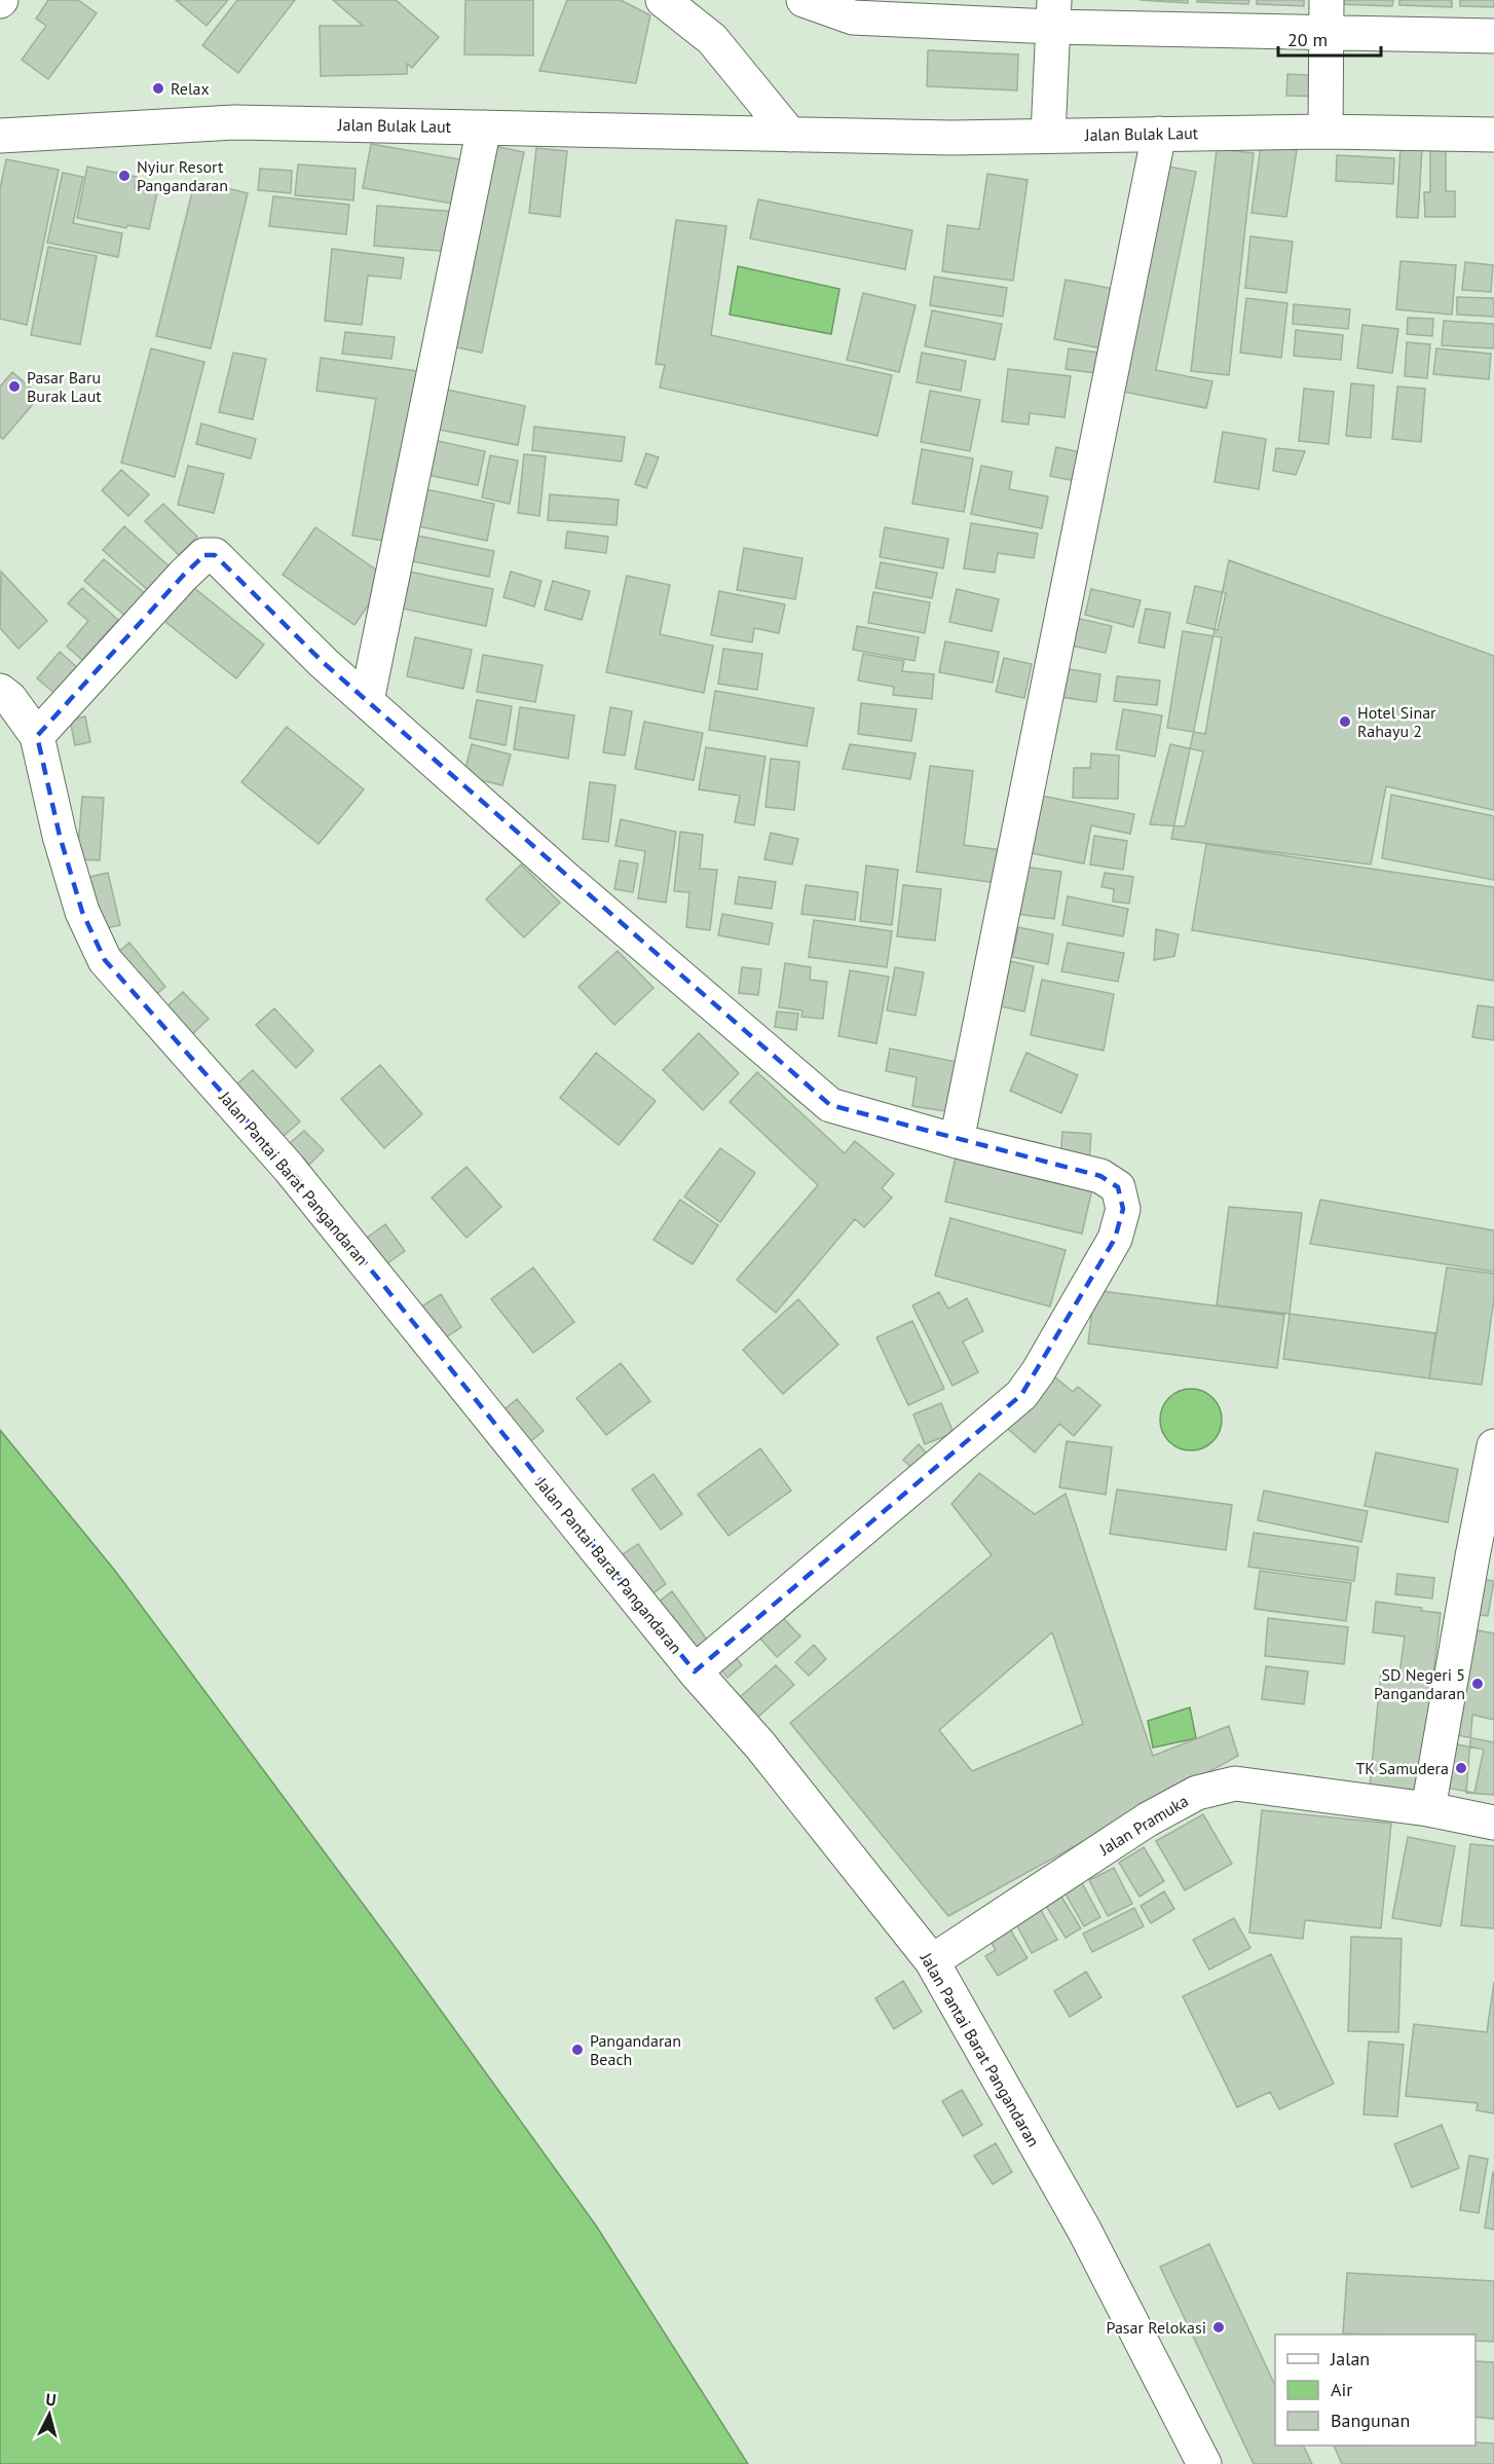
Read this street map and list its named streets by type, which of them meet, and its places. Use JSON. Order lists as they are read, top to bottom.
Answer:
{
  "streets": {
    "street": ["Jalan Bulak Laut", "Jalan Pantai Barat Pangandaran", "Jalan Pramuka"]
  },
  "crossings": [
    ["Jalan Pantai Barat Pangandaran", "Jalan Pramuka"]
  ],
  "places": [
    "Relax",
    "Nyiur Resort Pangandaran",
    "Pasar Baru Burak Laut",
    "Hotel Sinar Rahayu 2",
    "SD Negeri 5 Pangandaran",
    "TK Samudera",
    "Pangandaran Beach",
    "Pasar Relokasi"
  ],
  "legend": ["Jalan", "Air", "Bangunan"],
  "scale_bar": "20 m",
  "north": "top"
}
